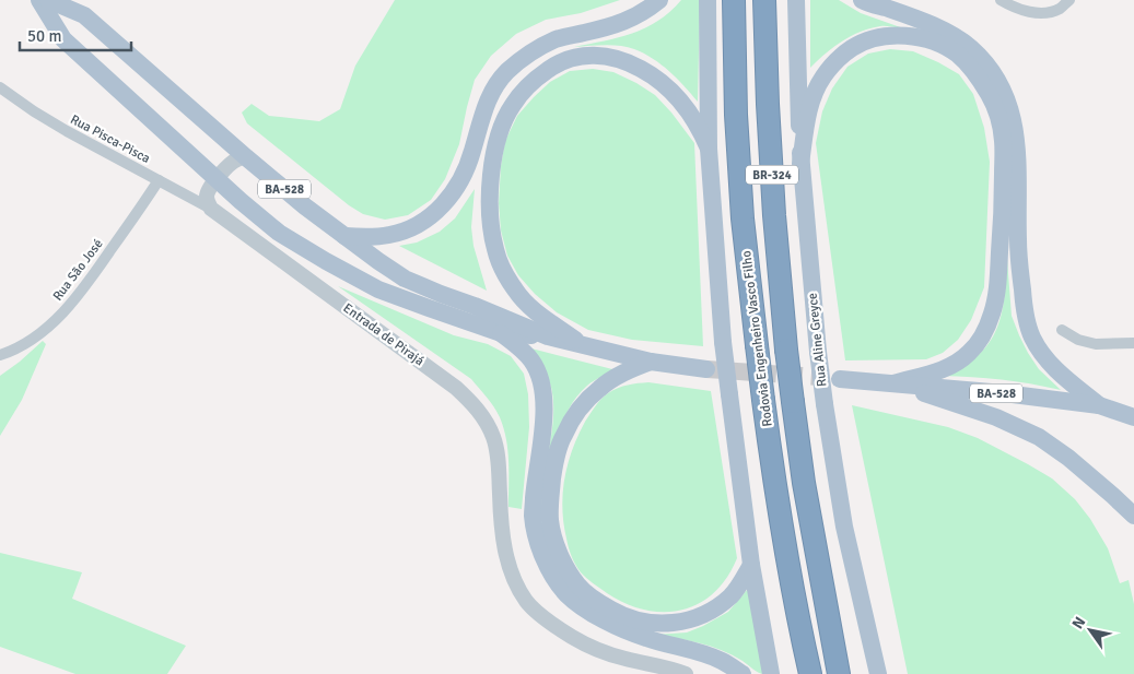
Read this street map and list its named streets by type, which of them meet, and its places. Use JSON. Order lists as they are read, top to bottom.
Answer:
{
  "streets": {
    "highway": ["BR-324", "Rodovia Engenheiro Vasco Filho"],
    "main road": ["BA-528", "Rua Aline Greyce"],
    "street": ["Rua Pisca-Pisca", "Rua São José", "Entrada de Pirajá"]
  },
  "crossings": [
    ["Rua Pisca-Pisca", "Rua São José"],
    ["Rua Pisca-Pisca", "Entrada de Pirajá"]
  ],
  "scale_bar": "50 m",
  "north": "top left"
}
